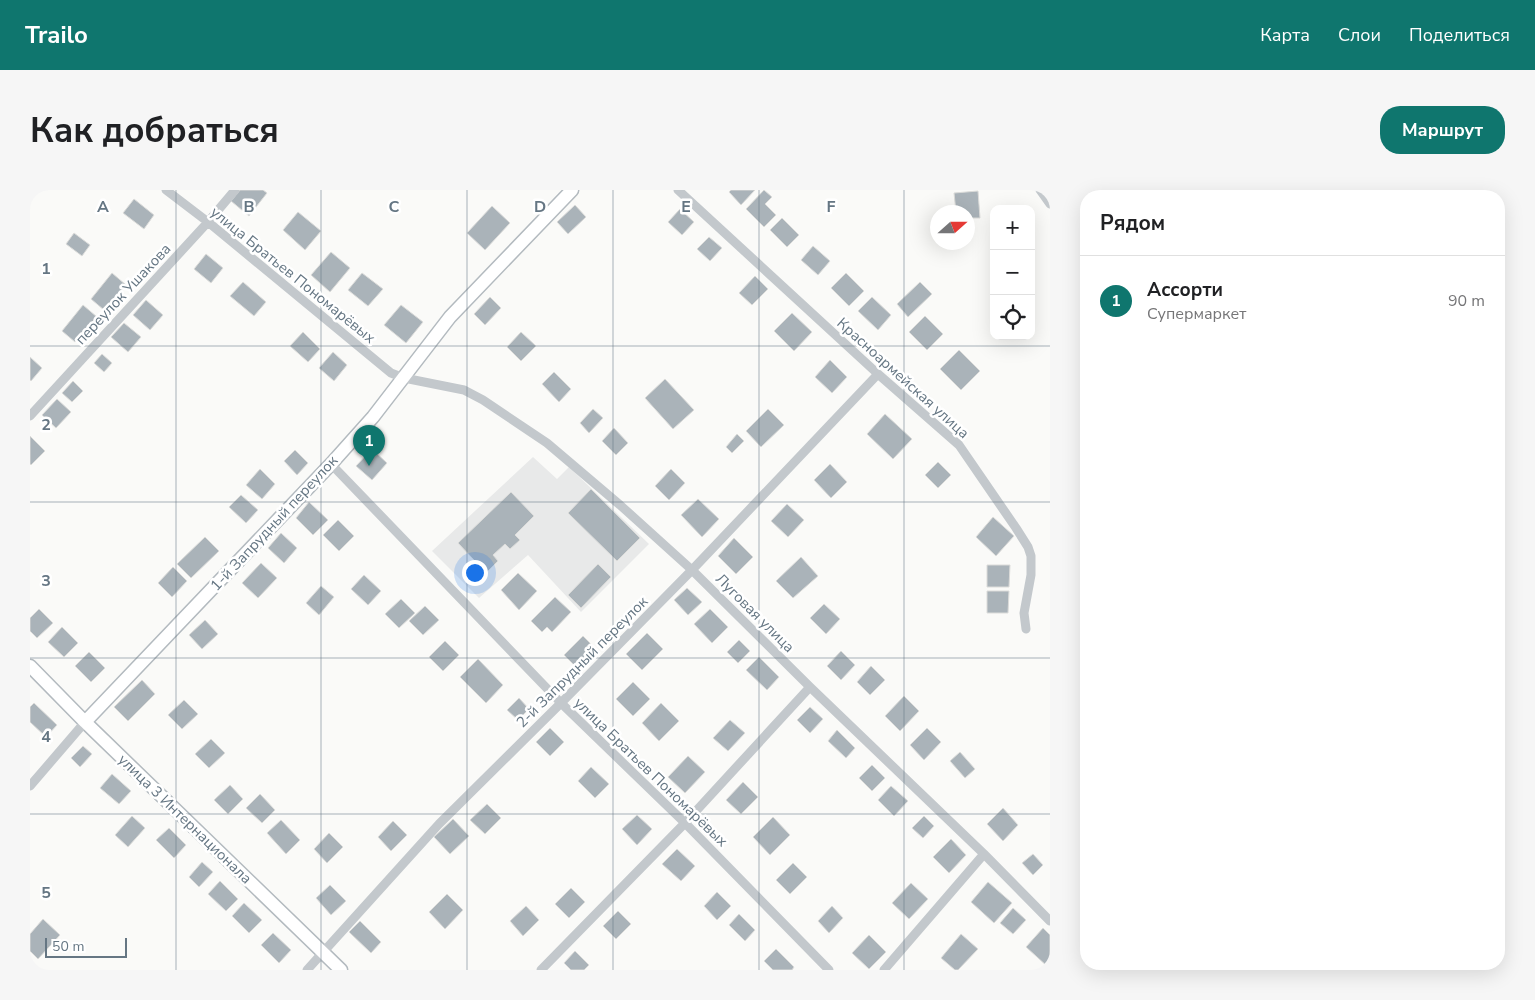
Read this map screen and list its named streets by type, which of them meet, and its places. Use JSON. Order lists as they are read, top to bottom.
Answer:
{
  "streets": {
    "street": [
      "улица Братьев Пономарёвых",
      "переулок Ушакова",
      "Красноармейская улица",
      "1-й Запрудный переулок",
      "Луговая улица",
      "2-й Запрудный переулок",
      "улица 3 Интернационала"
    ]
  },
  "crossings": [
    ["улица Братьев Пономарёвых", "переулок Ушакова"],
    ["улица Братьев Пономарёвых", "1-й Запрудный переулок"],
    ["улица Братьев Пономарёвых", "Луговая улица"],
    ["улица Братьев Пономарёвых", "2-й Запрудный переулок"],
    ["Красноармейская улица", "2-й Запрудный переулок"],
    ["1-й Запрудный переулок", "Луговая улица"],
    ["1-й Запрудный переулок", "улица 3 Интернационала"],
    ["Луговая улица", "2-й Запрудный переулок"],
    ["2-й Запрудный переулок", "улица 3 Интернационала"]
  ],
  "scale_bar": "50 m",
  "north": "right",
  "page": {
    "header": "Trailo",
    "nav": ["Карта", "Слои", "Поделиться"],
    "buttons": "Маршрут",
    "title": "Как добраться",
    "heading": "Рядом",
    "map_buttons": ["+", "−"],
    "list": [
      {
        "mark": "1",
        "name": "Ассорти",
        "note": "Супермаркет",
        "value": "90 m"
      }
    ],
    "pins": "1",
    "scale": "50 m"
  },
  "grid": {
    "columns": [
      "A",
      "B",
      "C",
      "D",
      "E",
      "F"
    ],
    "rows": [
      "1",
      "2",
      "3",
      "4",
      "5"
    ]
  }
}
